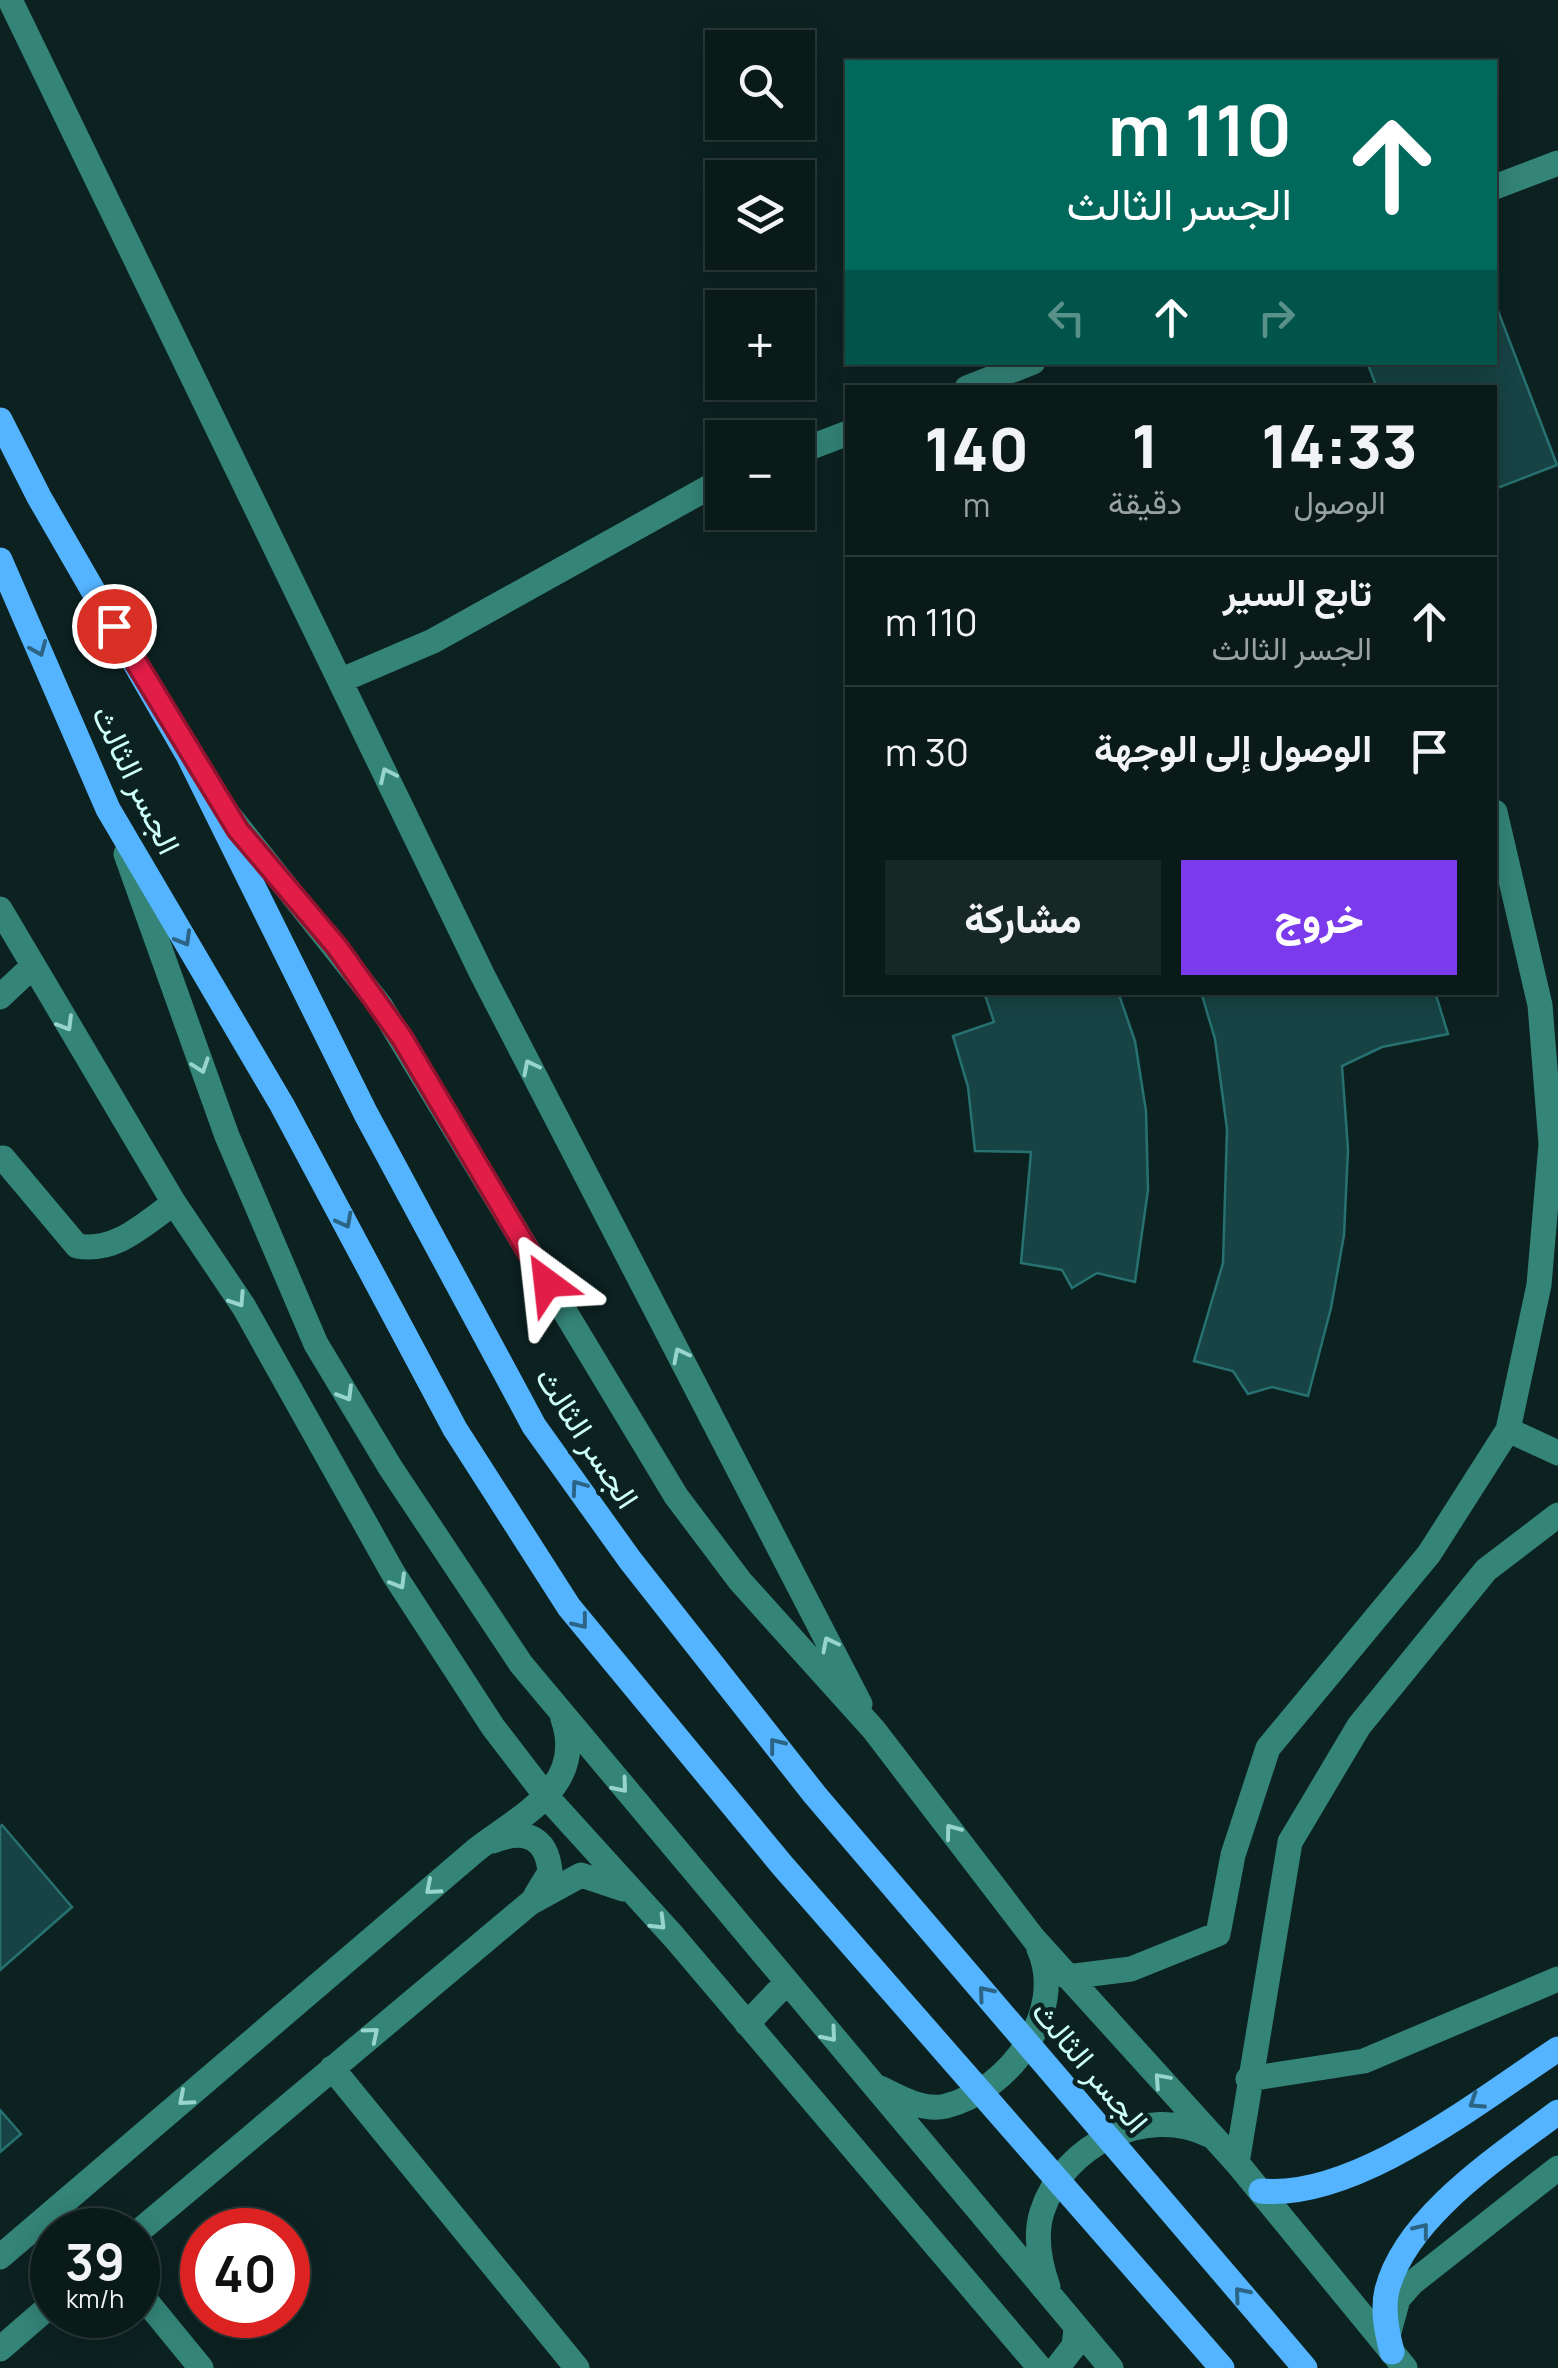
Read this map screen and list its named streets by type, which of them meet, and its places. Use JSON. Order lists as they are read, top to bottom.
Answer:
{
  "streets": {
    "main road": ["الجسر الثالث"]
  },
  "page": {
    "map_buttons": ["+", "−"],
    "turn": ["110 m", "الجسر الثالث"],
    "eta": [
      "14:33",
      "الوصول",
      "1",
      "دقيقة",
      "140",
      "m"
    ],
    "list": [
      {
        "name": "تابع السير",
        "note": "الجسر الثالث",
        "value": "110 m"
      },
      {
        "name": "الوصول إلى الوجهة",
        "value": "30 m"
      }
    ],
    "buttons": ["خروج", "مشاركة"],
    "speed": "39 km/h",
    "limit": "40"
  }
}
